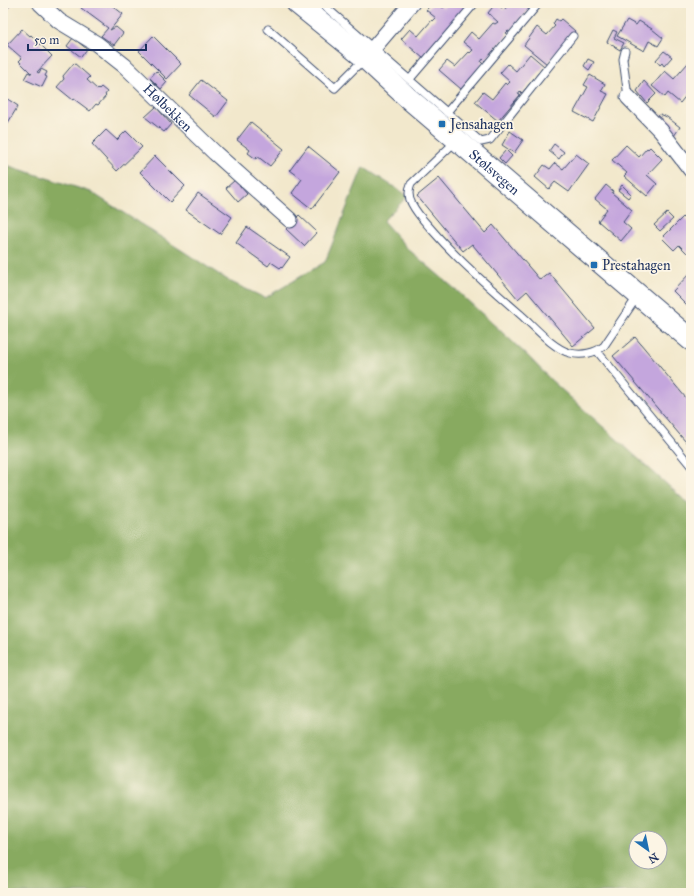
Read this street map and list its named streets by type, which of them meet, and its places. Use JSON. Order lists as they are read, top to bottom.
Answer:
{
  "streets": {
    "street": ["Hølbekken", "Stølsvegen"]
  },
  "places": {
    "transit": ["Jensahagen", "Prestahagen"]
  },
  "scale_bar": "50 m",
  "north": "bottom right"
}
